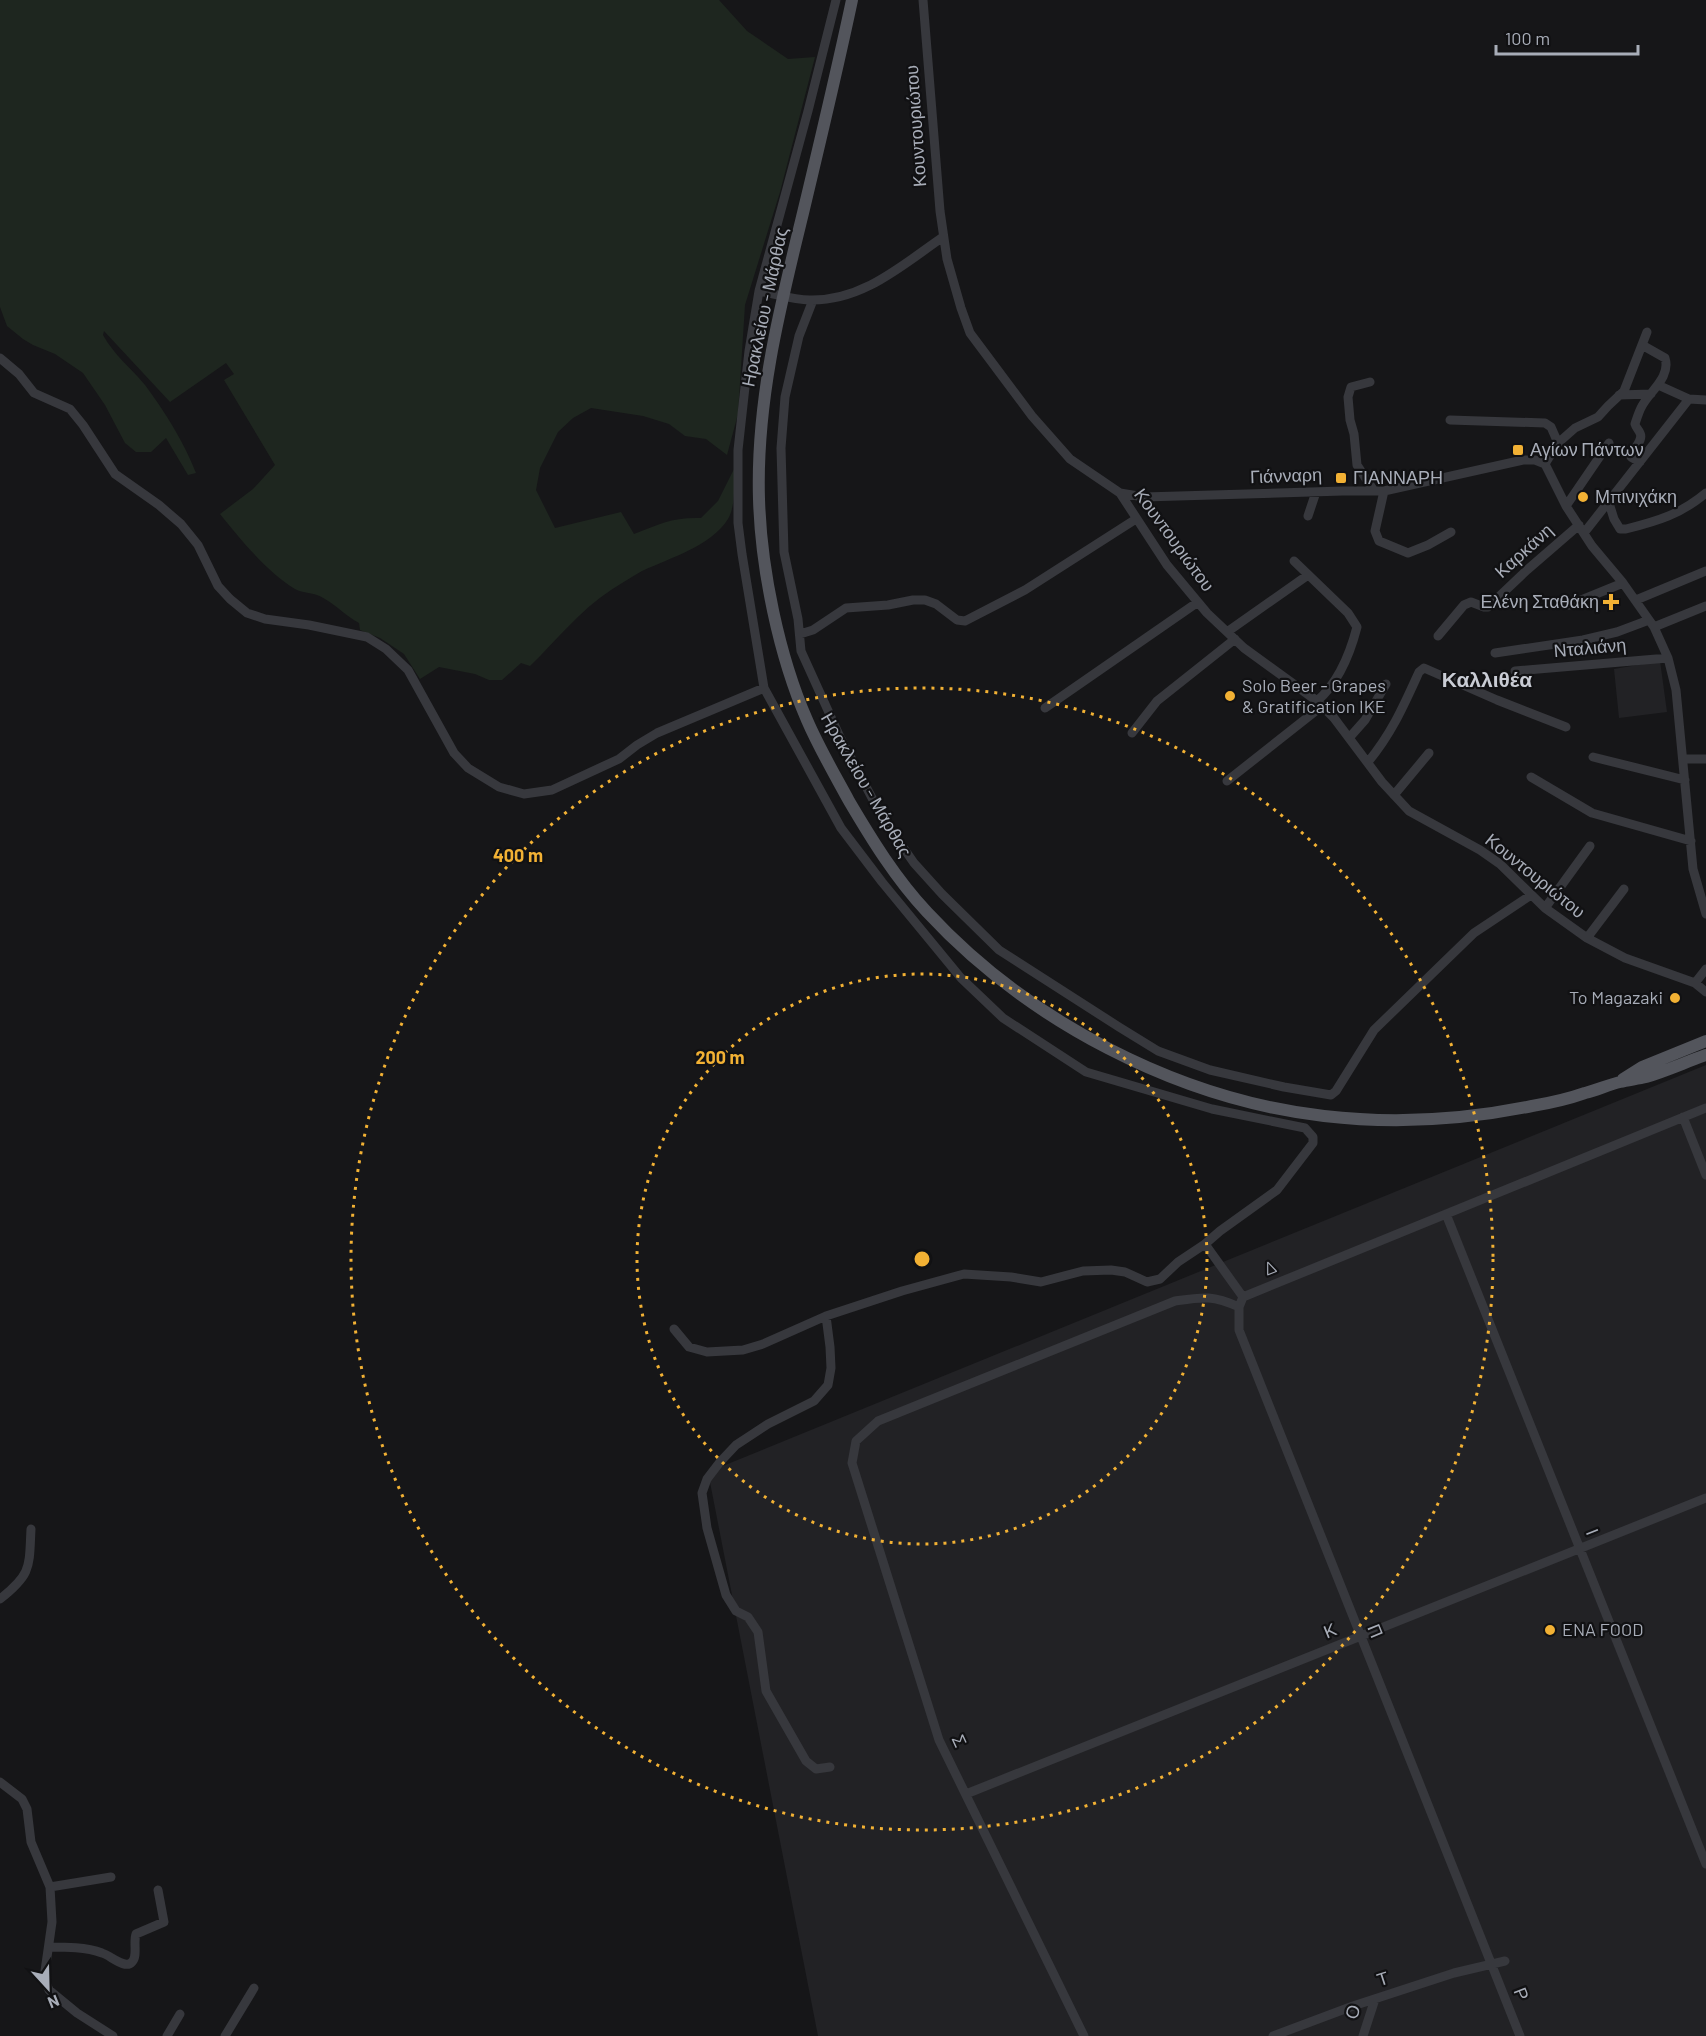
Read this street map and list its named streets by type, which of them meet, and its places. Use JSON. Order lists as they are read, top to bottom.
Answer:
{
  "streets": {
    "main road": ["Ηρακλείου - Μάρθας"],
    "street": [
      "Κουντουριώτου",
      "Γιάνναρη",
      "Καρκάνη",
      "Νταλιάνη",
      "Δ",
      "Ι",
      "Κ",
      "Π",
      "Σ",
      "Τ",
      "Ρ",
      "Ο"
    ]
  },
  "crossings": [
    ["Κουντουριώτου", "Γιάνναρη"],
    ["Δ", "Ι"],
    ["Ι", "Κ"],
    ["Κ", "Π"],
    ["Κ", "Σ"],
    ["Π", "Σ"],
    ["Π", "Τ"],
    ["Π", "Ρ"],
    ["Τ", "Ρ"],
    ["Τ", "Ο"]
  ],
  "districts": ["Καλλιθέα"],
  "places": {
    "transit": ["Αγίων Πάντων", "ΓΙΑΝΝΑΡΗ"],
    "other": [
      "Μπινιχάκη",
      "Solo Beer - Grapes & Gratification IKE",
      "To Magazaki",
      "ENA FOOD"
    ],
    "health": ["Ελένη Σταθάκη"]
  },
  "scale_bar": "100 m",
  "north": "bottom",
  "rings": ["400 m", "200 m"]
}
